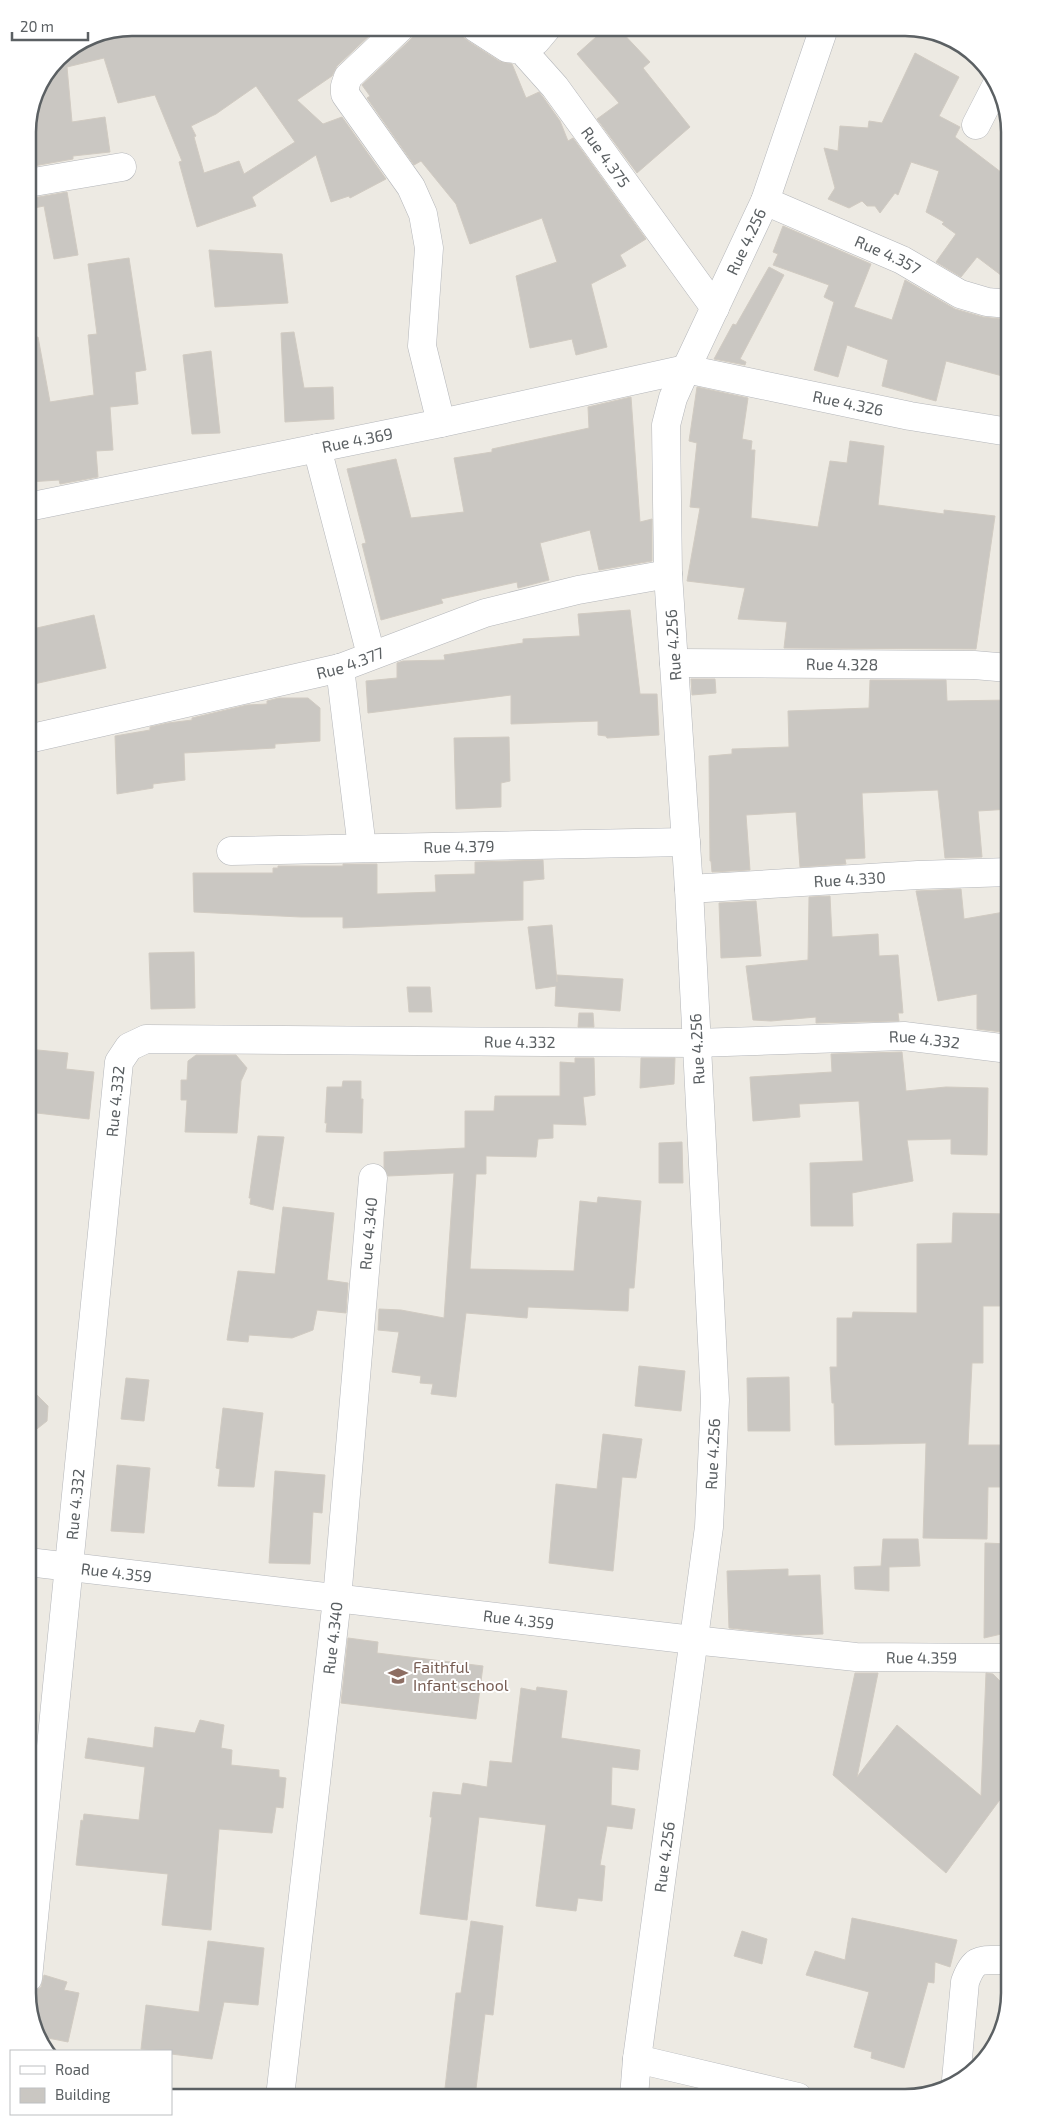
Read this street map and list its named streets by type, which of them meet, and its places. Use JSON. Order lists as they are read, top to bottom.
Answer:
{
  "streets": {
    "street": [
      "Rue 4.375",
      "Rue 4.256",
      "Rue 4.357",
      "Rue 4.326",
      "Rue 4.369",
      "Rue 4.377",
      "Rue 4.328",
      "Rue 4.379",
      "Rue 4.330",
      "Rue 4.332",
      "Rue 4.340",
      "Rue 4.359"
    ]
  },
  "crossings": [
    ["Rue 4.375", "Rue 4.256"],
    ["Rue 4.256", "Rue 4.357"],
    ["Rue 4.256", "Rue 4.326"],
    ["Rue 4.256", "Rue 4.369"],
    ["Rue 4.256", "Rue 4.377"],
    ["Rue 4.256", "Rue 4.328"],
    ["Rue 4.256", "Rue 4.379"],
    ["Rue 4.256", "Rue 4.330"],
    ["Rue 4.256", "Rue 4.332"],
    ["Rue 4.256", "Rue 4.359"],
    ["Rue 4.326", "Rue 4.369"],
    ["Rue 4.332", "Rue 4.359"],
    ["Rue 4.340", "Rue 4.359"]
  ],
  "places": {
    "school or university": ["Faithful Infant school"]
  },
  "legend": ["Road", "Building"],
  "scale_bar": "20 m"
}
